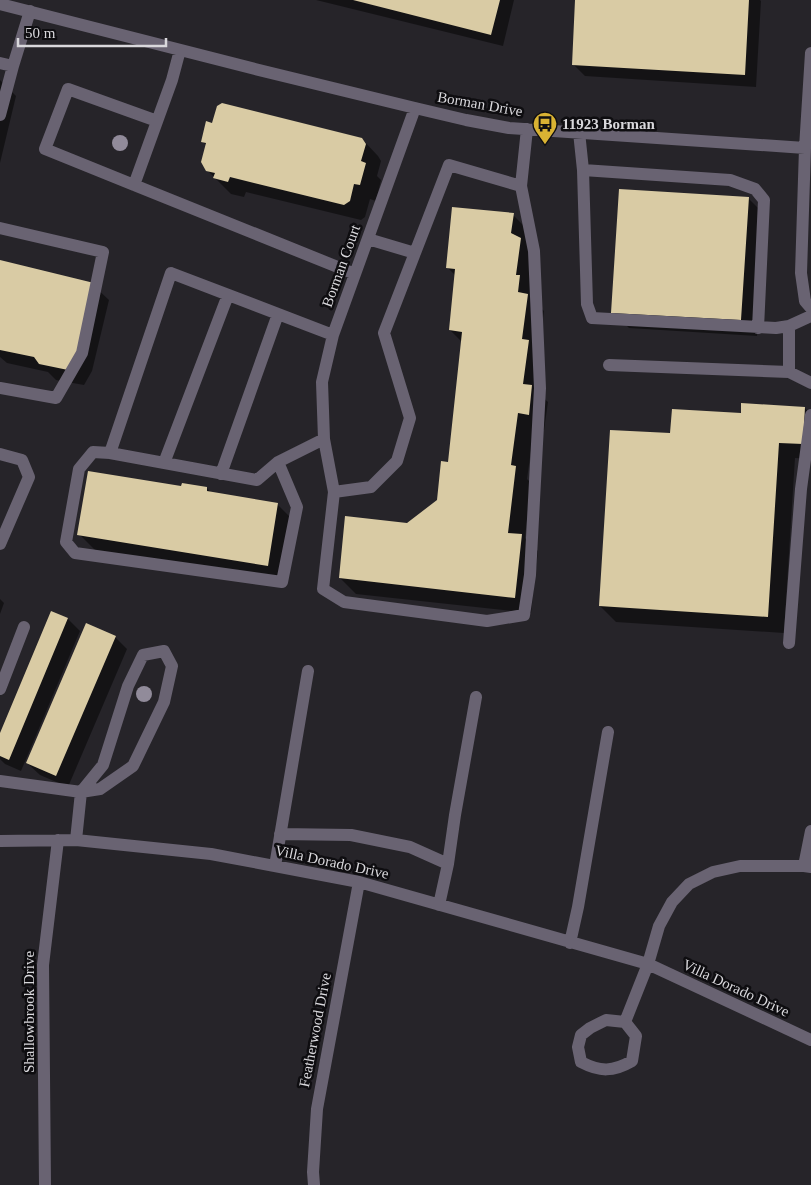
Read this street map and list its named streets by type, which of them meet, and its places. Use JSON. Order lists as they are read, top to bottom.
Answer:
{
  "streets": {
    "street": [
      "Borman Drive",
      "Borman Court",
      "Villa Dorado Drive",
      "Shallowbrook Drive",
      "Featherwood Drive"
    ]
  },
  "crossings": [
    ["Borman Drive", "Borman Court"],
    ["Villa Dorado Drive", "Shallowbrook Drive"],
    ["Villa Dorado Drive", "Featherwood Drive"]
  ],
  "places": {
    "bus stop": ["11923 Borman"]
  },
  "scale_bar": "50 m"
}
